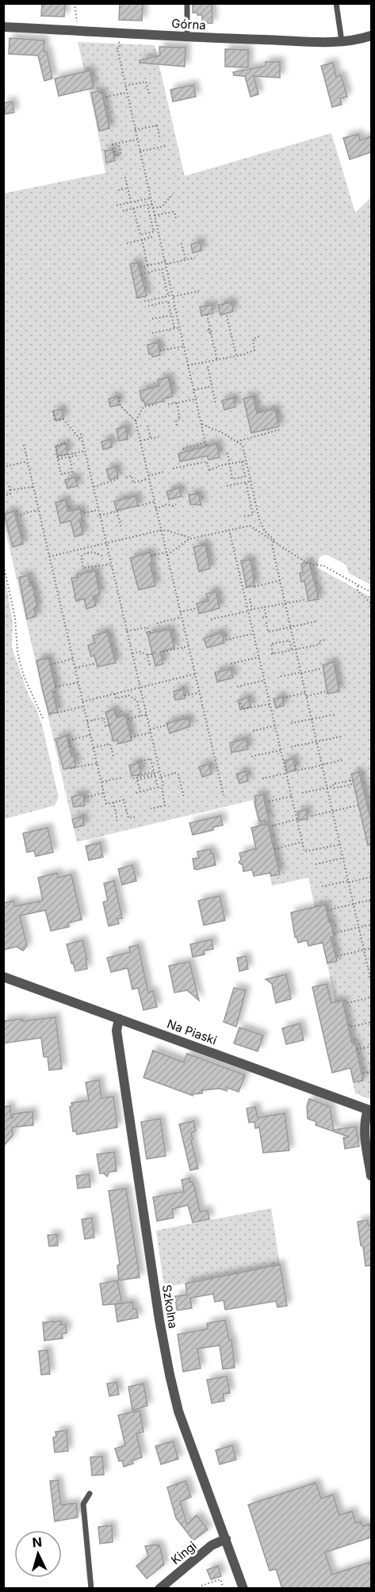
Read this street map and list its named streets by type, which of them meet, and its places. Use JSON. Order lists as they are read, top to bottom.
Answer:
{
  "streets": {
    "street": [
      "Górna",
      "Na Piaski",
      "Szkolna",
      "Kingi"
    ]
  },
  "crossings": [
    ["Na Piaski", "Szkolna"],
    ["Szkolna", "Kingi"]
  ],
  "north": "top"
}
